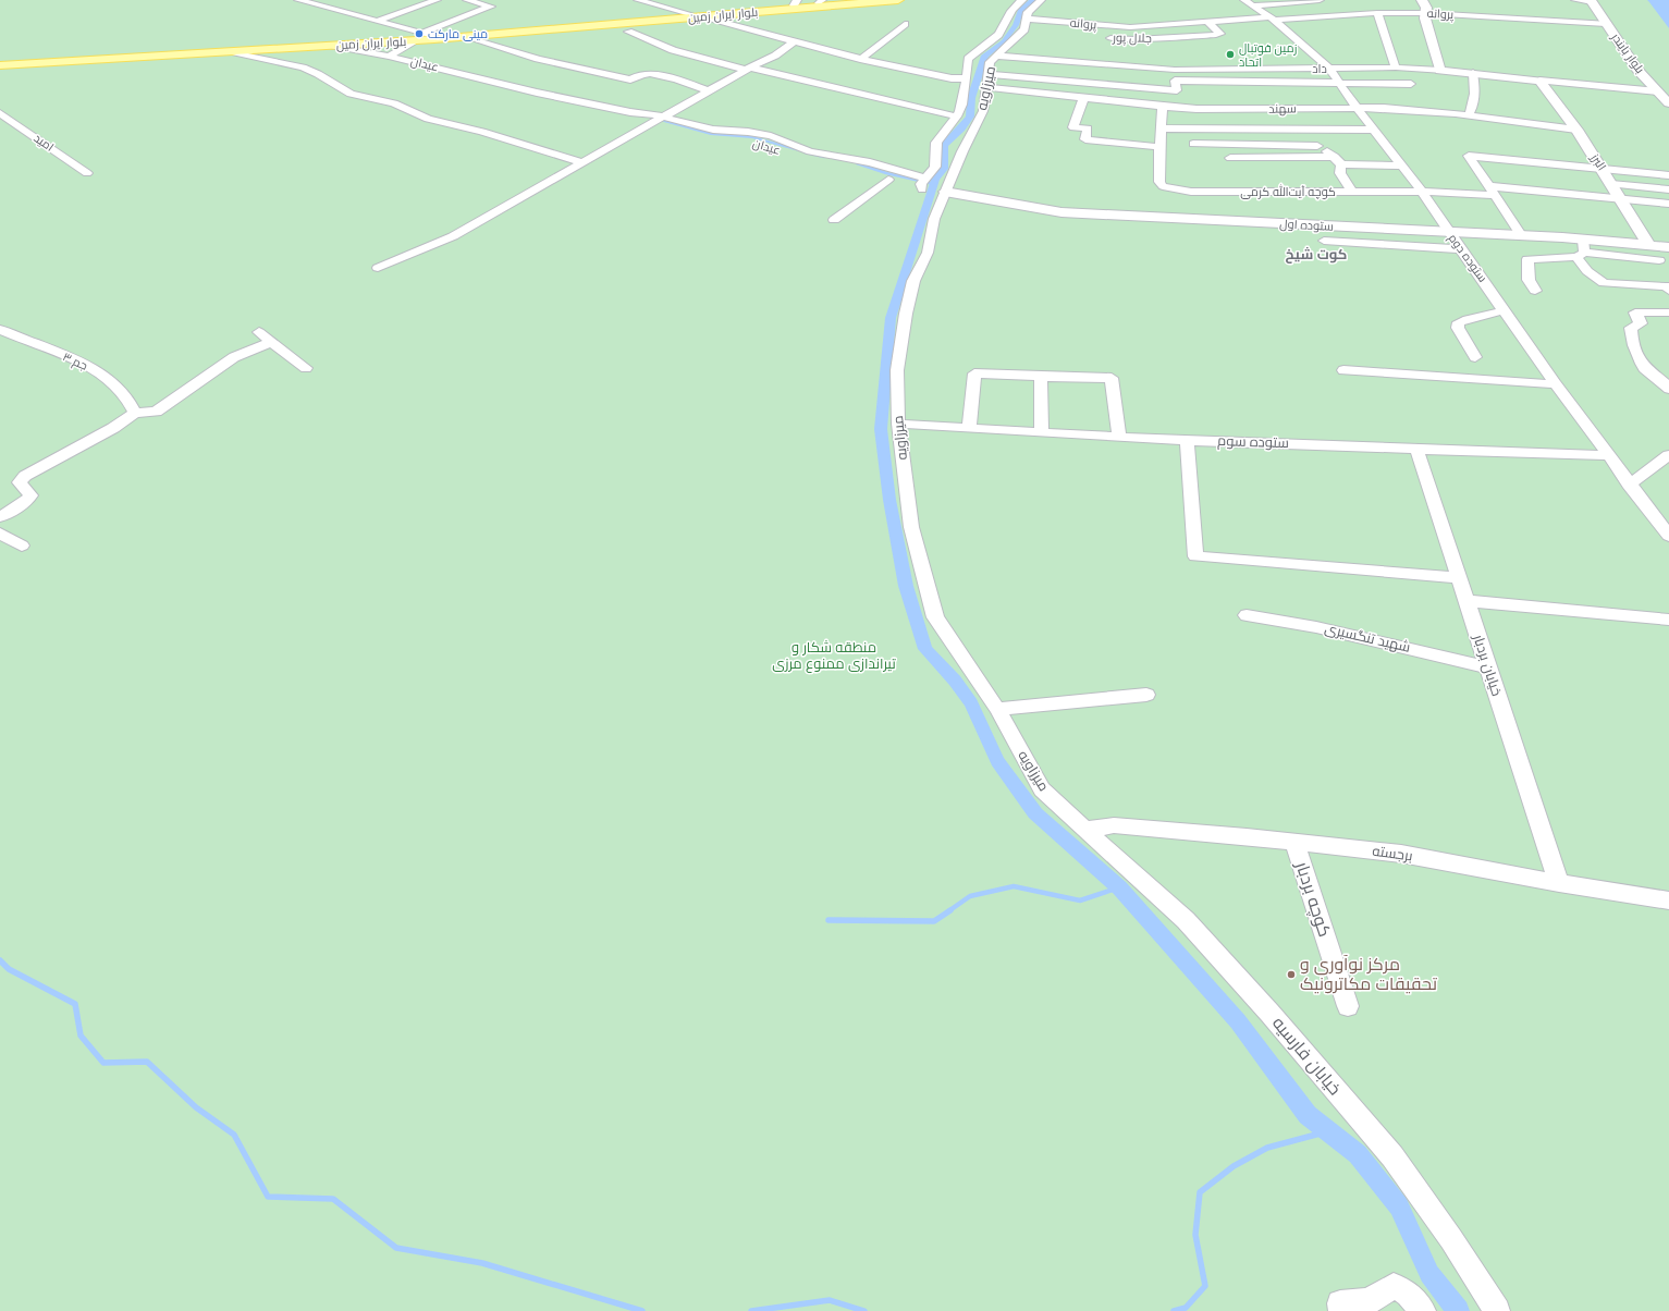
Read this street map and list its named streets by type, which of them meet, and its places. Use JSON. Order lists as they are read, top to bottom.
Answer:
{
  "streets": {
    "main road": ["بلوار ایران زمین"],
    "street": [
      "پروانه",
      "جلال پور",
      "بلوار بایندر",
      "عیدان",
      "داد",
      "میرزاویه",
      "سهند",
      "امید",
      "البرز",
      "کوچه آیت‌الله کرمی",
      "ستوده اول",
      "ستوده دوم",
      "جم ۳",
      "ستوده سوم",
      "شهید تنگسیری",
      "خیابان بردبار",
      "برجسته",
      "کوچه بردبار",
      "خیابان فارسیه"
    ]
  },
  "crossings": [
    ["پروانه", "جلال پور"],
    ["پروانه", "بلوار بایندر"],
    ["پروانه", "میرزاویه"],
    ["پروانه", "ستوده دوم"],
    ["بلوار ایران زمین", "عیدان"],
    ["بلوار بایندر", "داد"],
    ["داد", "میرزاویه"],
    ["داد", "البرز"],
    ["داد", "ستوده دوم"],
    ["میرزاویه", "سهند"],
    ["میرزاویه", "ستوده اول"],
    ["میرزاویه", "ستوده سوم"],
    ["میرزاویه", "برجسته"],
    ["میرزاویه", "خیابان فارسیه"],
    ["سهند", "البرز"],
    ["سهند", "کوچه آیت‌الله کرمی"],
    ["سهند", "ستوده دوم"],
    ["البرز", "کوچه آیت‌الله کرمی"],
    ["البرز", "ستوده اول"],
    ["کوچه آیت‌الله کرمی", "ستوده دوم"],
    ["ستوده اول", "ستوده دوم"],
    ["ستوده دوم", "ستوده سوم"],
    ["ستوده سوم", "خیابان بردبار"],
    ["شهید تنگسیری", "خیابان بردبار"],
    ["خیابان بردبار", "برجسته"],
    ["برجسته", "کوچه بردبار"],
    ["برجسته", "خیابان فارسیه"]
  ],
  "districts": ["کوت شیخ"],
  "parks": ["منطقه شکار و تیراندازی ممنوع مرزی"],
  "places": ["مینی مارکت", "زمین فوتبال اتحاد", "مرکز نوآوری و تحقیقات مکاترونیک"]
}
